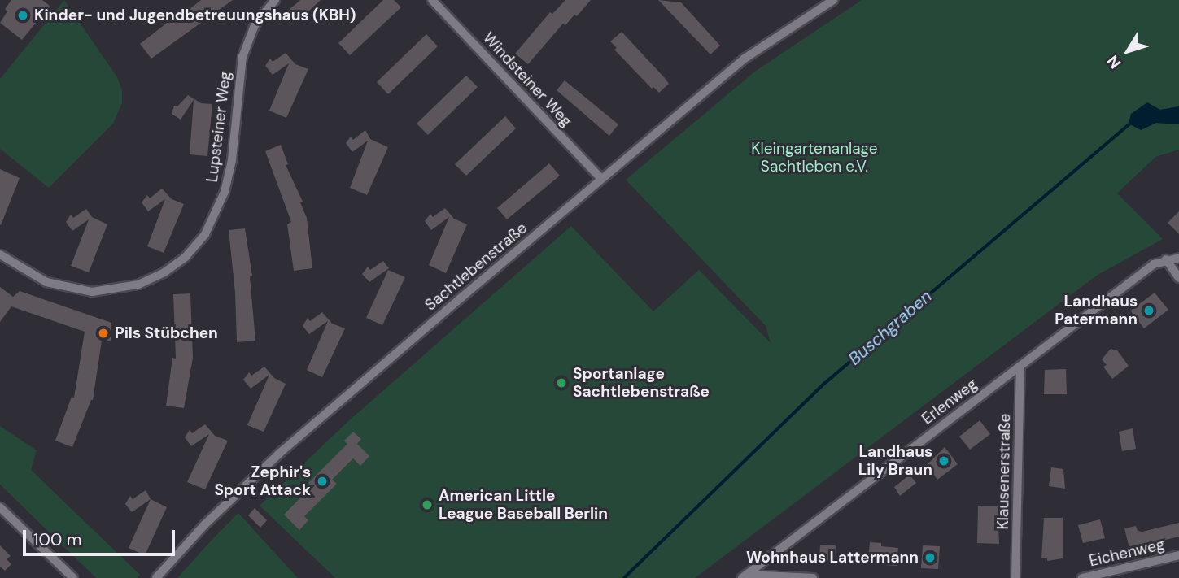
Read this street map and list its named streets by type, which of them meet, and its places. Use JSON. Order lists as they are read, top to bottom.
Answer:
{
  "streets": {
    "street": [
      "Windsteiner Weg",
      "Lupsteiner Weg",
      "Sachtlebenstraße",
      "Erlenweg",
      "Klausenerstraße",
      "Eichenweg"
    ]
  },
  "crossings": [
    ["Windsteiner Weg", "Sachtlebenstraße"],
    ["Erlenweg", "Klausenerstraße"]
  ],
  "water": ["Buschgraben"],
  "parks": ["Kleingartenanlage Sachtleben e.V."],
  "places": [
    "Kinder- und Jugendbetreuungshaus (KBH)",
    "Landhaus Patermann",
    "Pils Stübchen",
    "Sportanlage Sachtlebenstraße",
    "Landhaus Lily Braun",
    "Zephir's Sport Attack",
    "American Little League Baseball Berlin",
    "Wohnhaus Lattermann"
  ],
  "scale_bar": "100 m",
  "north": "bottom left"
}
